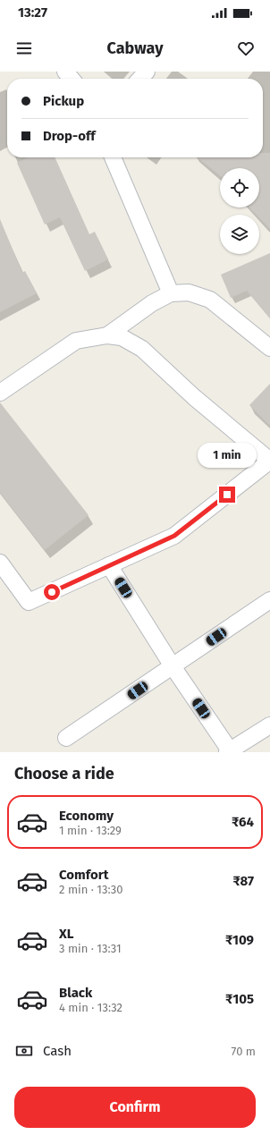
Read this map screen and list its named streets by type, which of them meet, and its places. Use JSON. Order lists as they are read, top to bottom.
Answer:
{
  "page": {
    "status": "13:27",
    "header": "Cabway",
    "banner": ["Pickup", "Drop-off"],
    "bubble": "1 min",
    "heading": "Choose a ride",
    "list": [
      {
        "name": "Economy",
        "note": "1 min · 13:29",
        "value": "₹64"
      },
      {
        "name": "Comfort",
        "note": "2 min · 13:30",
        "value": "₹87"
      },
      {
        "name": "XL",
        "note": "3 min · 13:31",
        "value": "₹109"
      },
      {
        "name": "Black",
        "note": "4 min · 13:32",
        "value": "₹105"
      }
    ],
    "pay": ["Cash", "70 m"],
    "buttons": "Confirm"
  }
}
